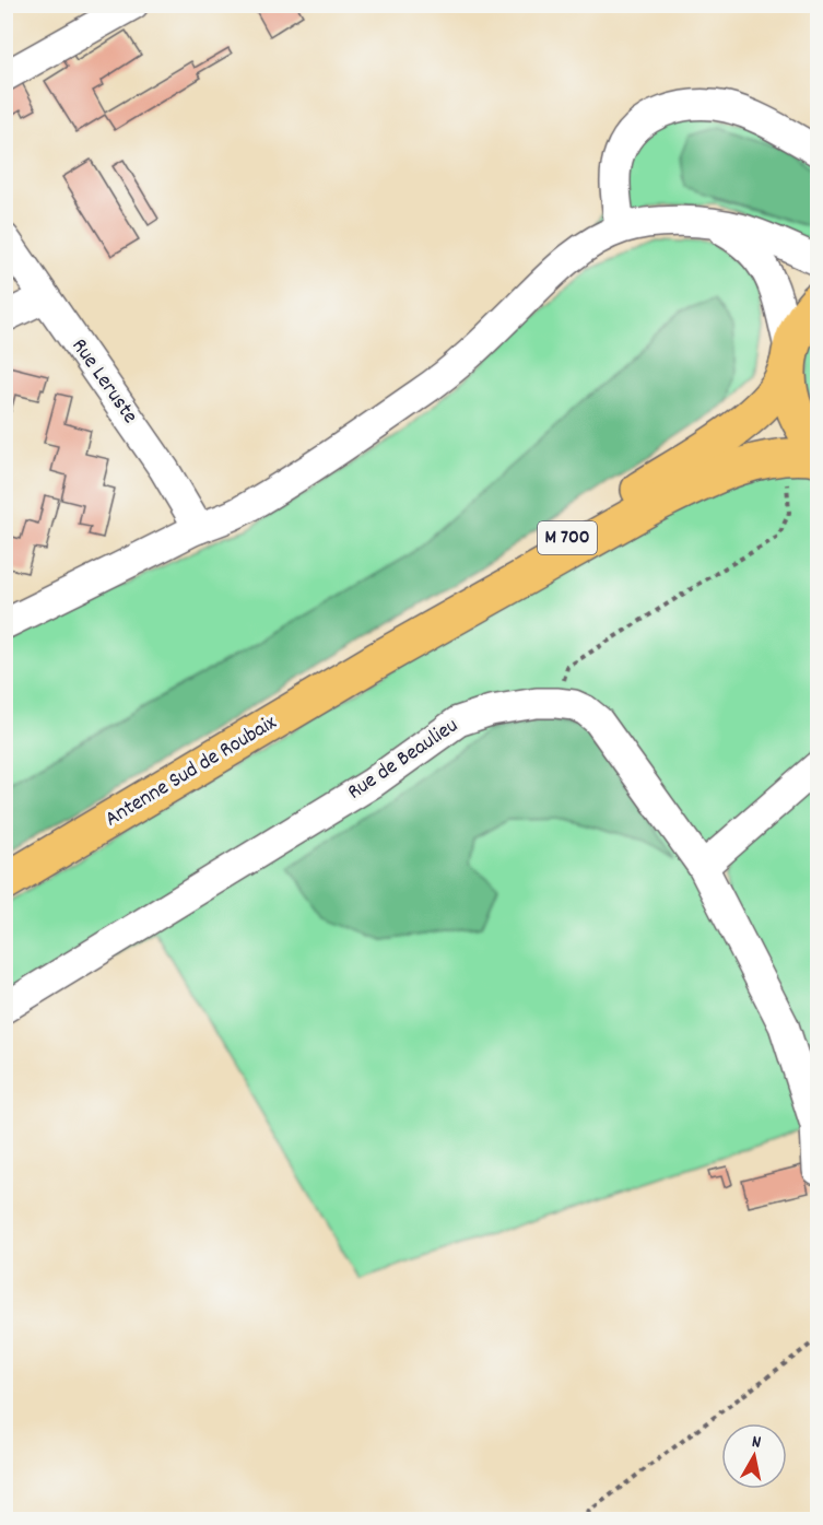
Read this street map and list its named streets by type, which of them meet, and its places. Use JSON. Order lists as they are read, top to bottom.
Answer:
{
  "streets": {
    "highway": ["M 700", "Antenne Sud de Roubaix"],
    "street": ["Rue Leruste", "Rue de Beaulieu"]
  },
  "crossings": [
    ["M 700", "Antenne Sud de Roubaix"]
  ],
  "north": "top"
}
